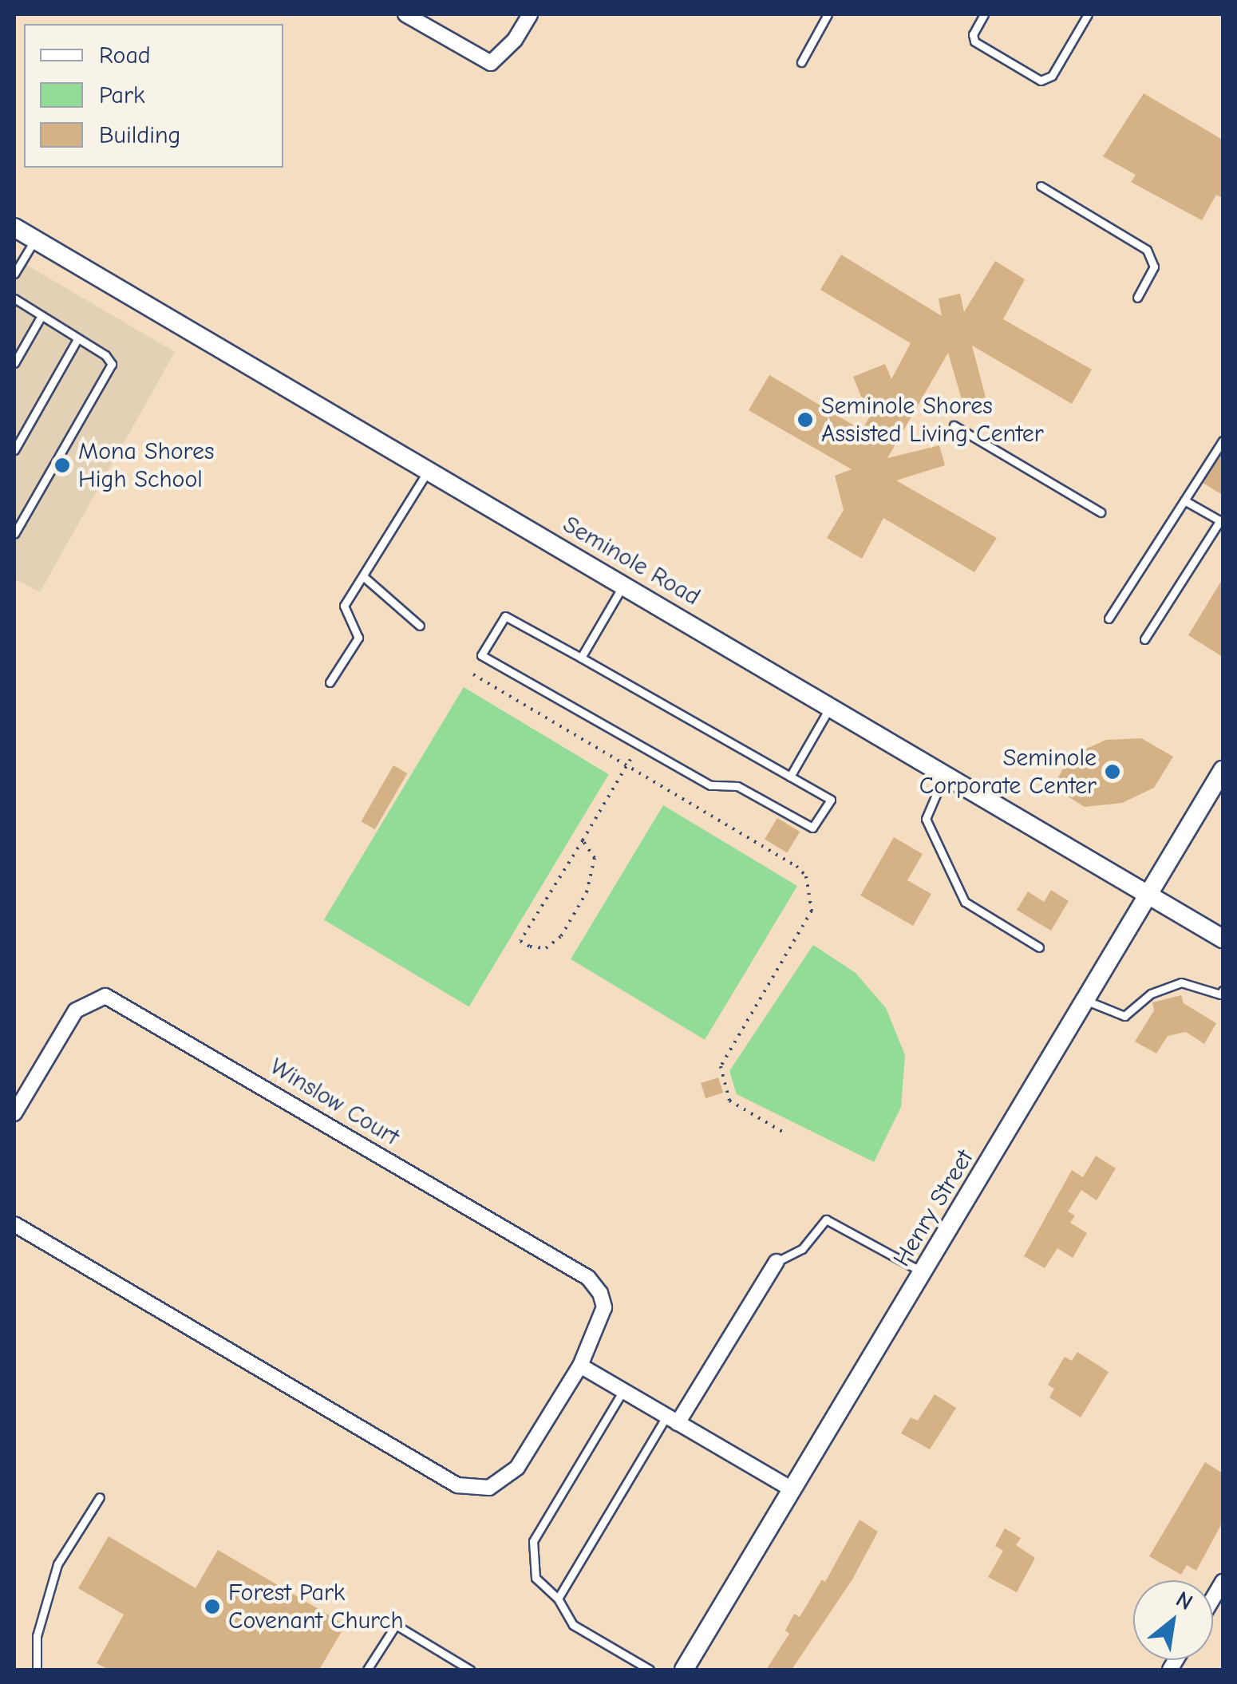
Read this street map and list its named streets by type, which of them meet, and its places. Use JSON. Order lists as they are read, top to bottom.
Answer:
{
  "streets": {
    "street": ["Seminole Road", "Winslow Court", "Henry Street"]
  },
  "crossings": [
    ["Seminole Road", "Henry Street"]
  ],
  "places": [
    "Seminole Shores Assisted Living Center",
    "Mona Shores High School",
    "Seminole Corporate Center",
    "Forest Park Covenant Church"
  ],
  "legend": ["Road", "Park", "Building"],
  "north": "top right"
}
